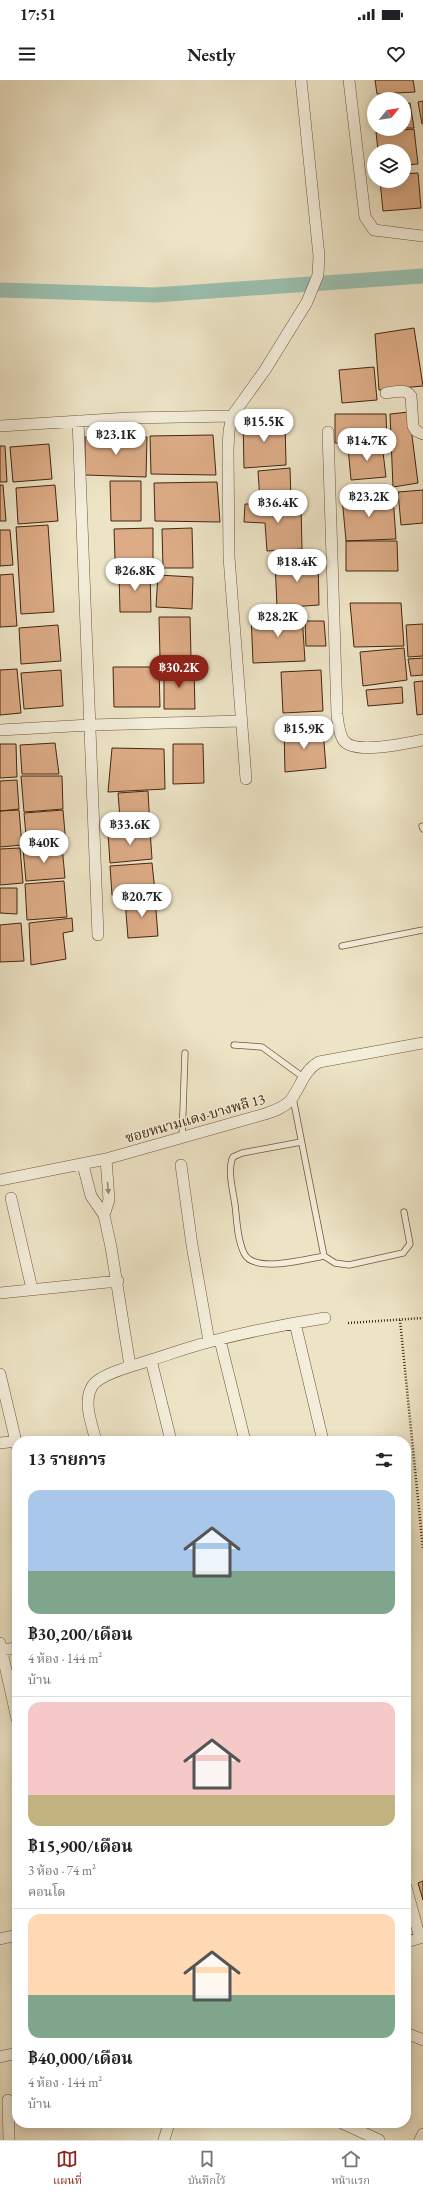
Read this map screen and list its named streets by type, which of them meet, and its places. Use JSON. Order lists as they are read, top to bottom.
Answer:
{
  "streets": {
    "street": ["ซอยหนามแดง-บางพลี 13"]
  },
  "north": "top right",
  "page": {
    "status": "17:51",
    "header": "Nestly",
    "price": [
      "฿15.5K",
      "฿23.1K",
      "฿14.7K",
      "฿23.2K",
      "฿36.4K",
      "฿18.4K",
      "฿26.8K",
      "฿28.2K",
      "฿30.2K",
      "฿15.9K",
      "฿33.6K",
      "฿40K",
      "฿20.7K"
    ],
    "heading": "13 รายการ",
    "list": [
      {
        "name": "฿30,200/เดือน",
        "note": "4 ห้อง · 144 m² · บ้าน"
      },
      {
        "name": "฿15,900/เดือน",
        "note": "3 ห้อง · 74 m² · คอนโด"
      },
      {
        "name": "฿40,000/เดือน",
        "note": "4 ห้อง · 144 m² · บ้าน"
      }
    ],
    "tabs": ["แผนที่", "บันทึกไว้", "หน้าแรก"]
  }
}
